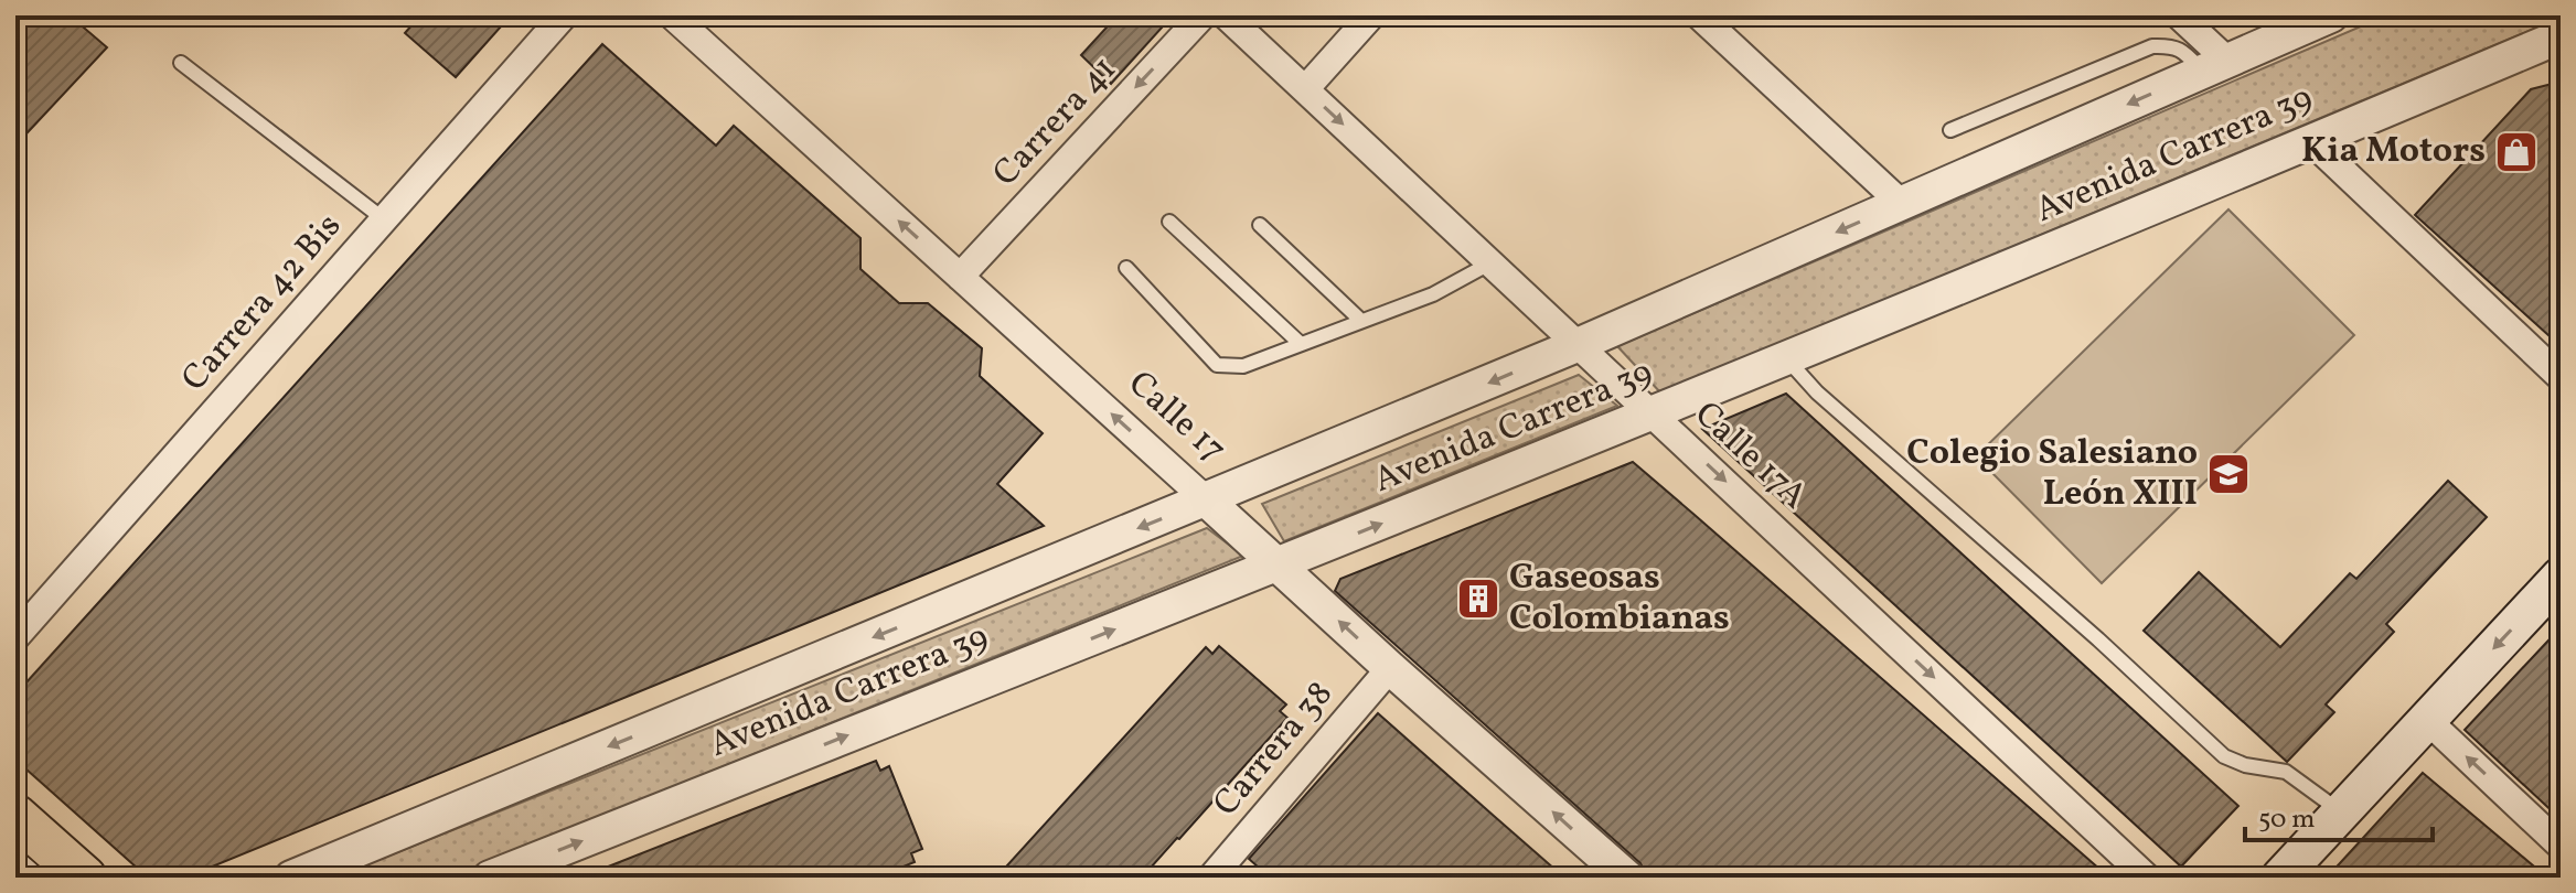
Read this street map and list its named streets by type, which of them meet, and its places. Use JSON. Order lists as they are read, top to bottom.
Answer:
{
  "streets": {
    "street": [
      "Carrera 41",
      "Avenida Carrera 39",
      "Carrera 42 Bis",
      "Calle 17",
      "Calle 17A",
      "Carrera 38"
    ]
  },
  "crossings": [
    ["Carrera 41", "Calle 17"],
    ["Avenida Carrera 39", "Calle 17"],
    ["Avenida Carrera 39", "Calle 17A"],
    ["Calle 17", "Carrera 38"]
  ],
  "one_way": ["Carrera 41", "Calle 17", "Calle 17A"],
  "places": {
    "shop": ["Kia Motors"],
    "school or university": ["Colegio Salesiano León XIII"],
    "building": ["Gaseosas Colombianas"]
  },
  "scale_bar": "50 m"
}
